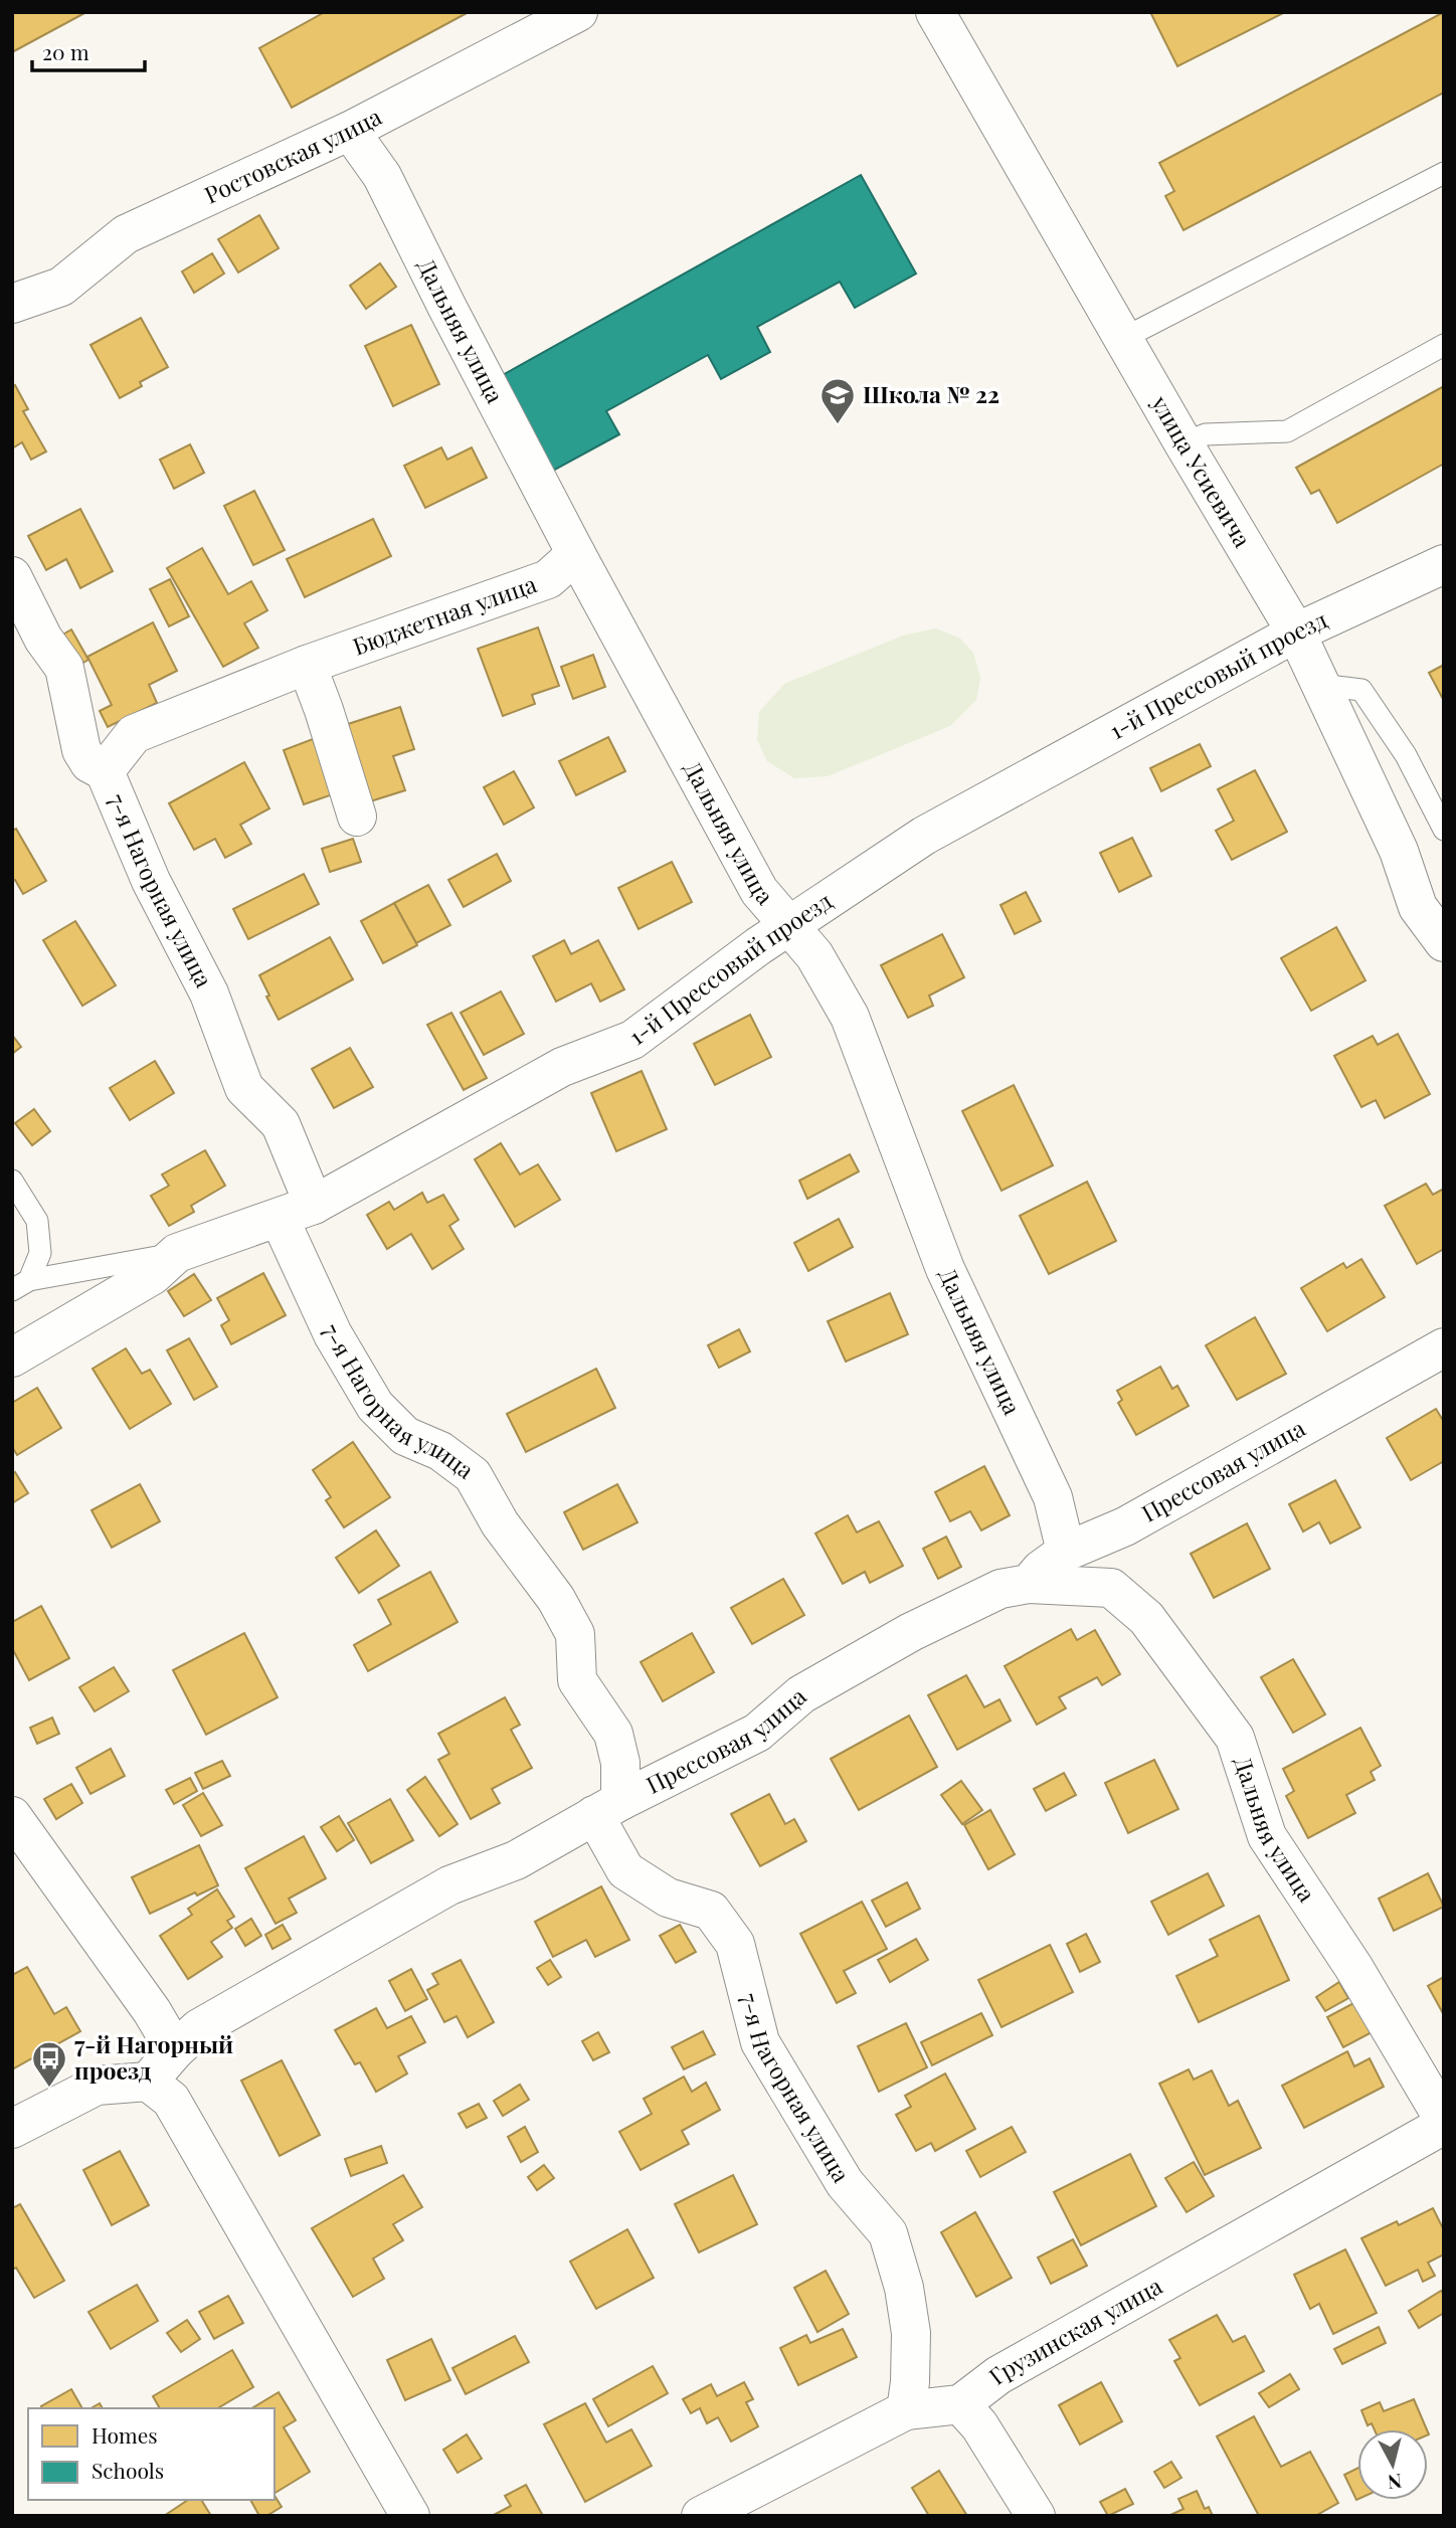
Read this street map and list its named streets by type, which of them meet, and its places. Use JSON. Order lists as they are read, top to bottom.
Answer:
{
  "streets": {
    "street": [
      "Ростовская улица",
      "Дальняя улица",
      "улица Усиевича",
      "Бюджетная улица",
      "1-й Прессовый проезд",
      "7-я Нагорная улица",
      "Прессовая улица",
      "Грузинская улица"
    ]
  },
  "crossings": [
    ["Ростовская улица", "Дальняя улица"],
    ["Дальняя улица", "Бюджетная улица"],
    ["Дальняя улица", "1-й Прессовый проезд"],
    ["Дальняя улица", "Прессовая улица"],
    ["Дальняя улица", "Грузинская улица"],
    ["улица Усиевича", "1-й Прессовый проезд"],
    ["Бюджетная улица", "7-я Нагорная улица"],
    ["1-й Прессовый проезд", "7-я Нагорная улица"],
    ["7-я Нагорная улица", "Прессовая улица"]
  ],
  "places": {
    "school or university": ["Школа № 22"],
    "bus stop": ["7-й Нагорный проезд"]
  },
  "legend": ["Homes", "Schools"],
  "scale_bar": "20 m",
  "north": "bottom"
}
